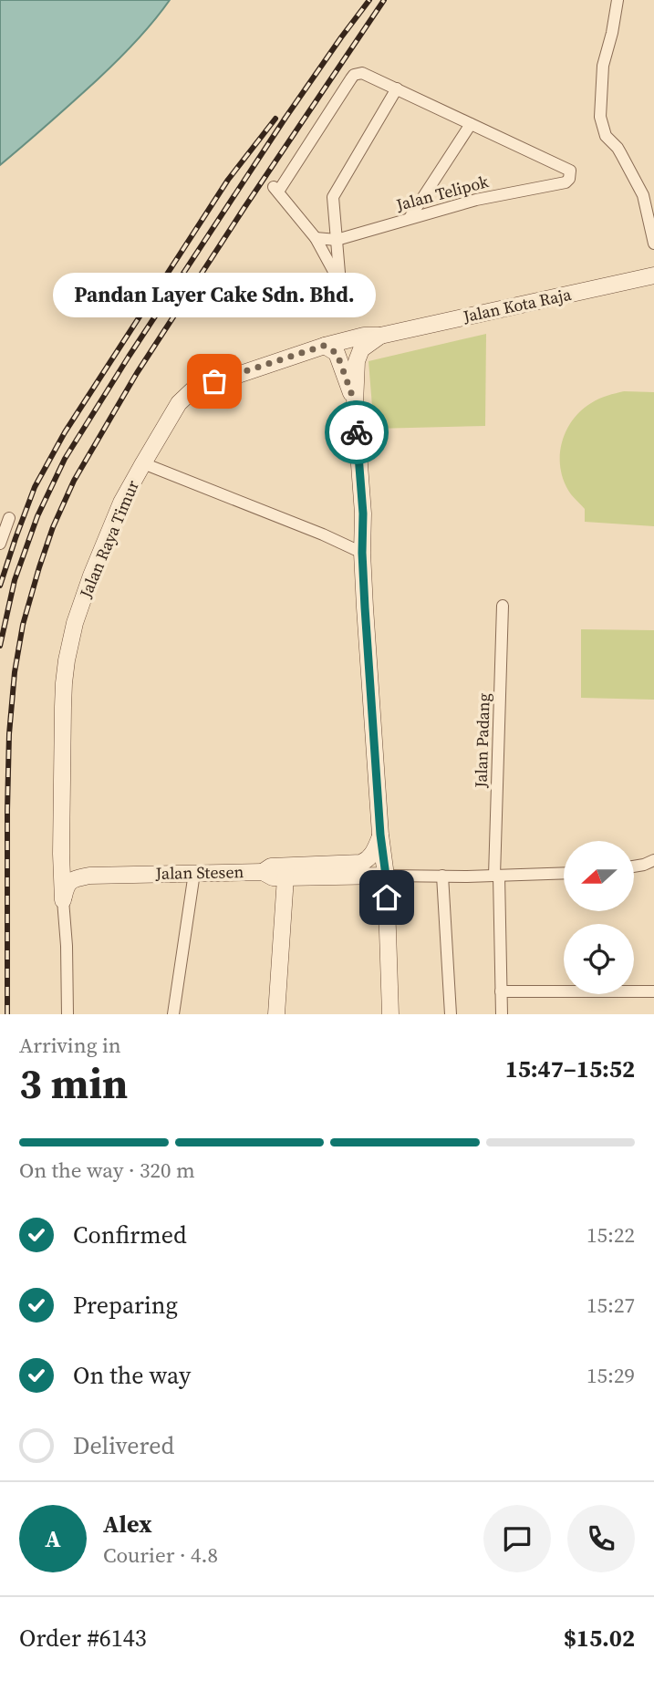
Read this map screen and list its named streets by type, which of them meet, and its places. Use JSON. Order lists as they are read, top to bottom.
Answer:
{
  "streets": {
    "main road": ["Jalan Kota Raja", "Jalan Raya Timur", "Jalan Stesen"],
    "street": ["Jalan Telipok", "Jalan Padang"]
  },
  "crossings": [
    ["Jalan Kota Raja", "Jalan Raya Timur"]
  ],
  "places": ["Pandan Layer Cake Sdn. Bhd."],
  "north": "left",
  "page": {
    "bubble": "Pandan Layer Cake Sdn. Bhd.",
    "heading": ["3 min", "Arriving in", "15:47–15:52"],
    "panel": [
      "Alex",
      "Courier · 4.8",
      "Order #6143",
      "$15.02"
    ],
    "bar": "On the way · 320 m",
    "list": [
      ["Confirmed", "15:22"],
      ["Preparing", "15:27"],
      ["On the way", "15:29"],
      "Delivered"
    ],
    "round": "A"
  }
}
